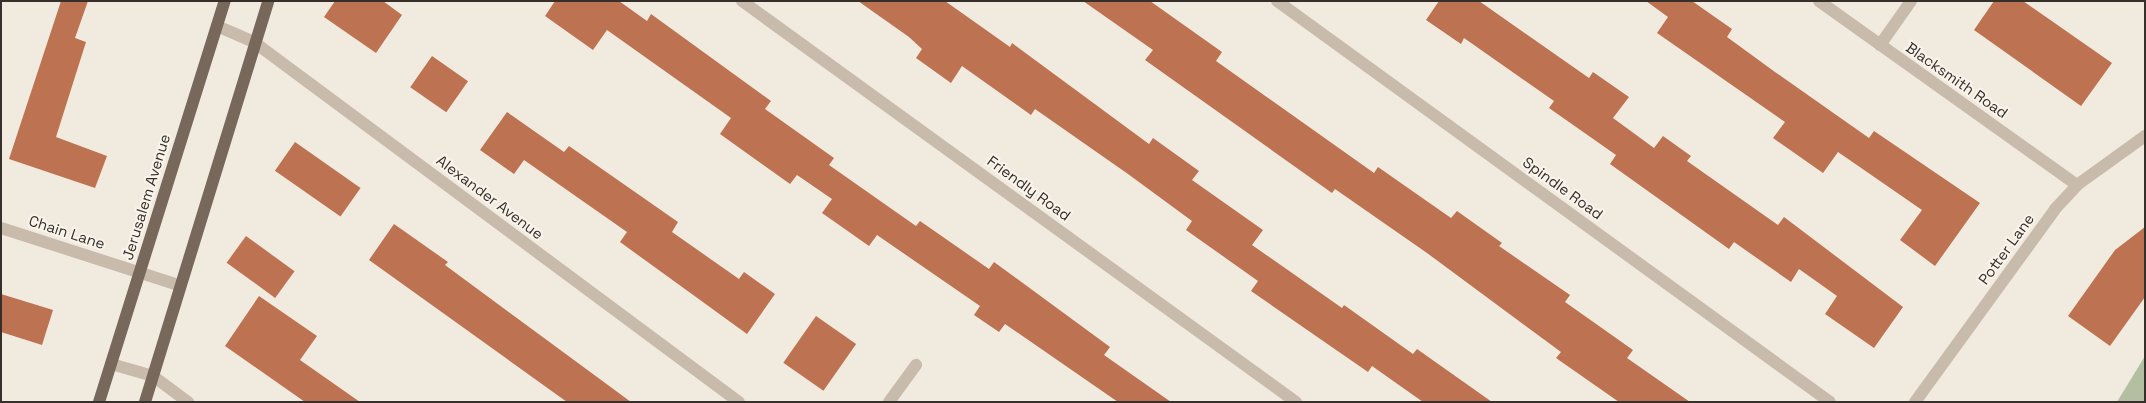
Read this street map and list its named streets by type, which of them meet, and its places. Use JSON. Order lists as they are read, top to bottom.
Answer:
{
  "streets": {
    "main road": ["Jerusalem Avenue"],
    "street": [
      "Blacksmith Road",
      "Friendly Road",
      "Spindle Road",
      "Alexander Avenue",
      "Chain Lane",
      "Potter Lane"
    ]
  },
  "crossings": [
    ["Blacksmith Road", "Potter Lane"],
    ["Jerusalem Avenue", "Alexander Avenue"],
    ["Jerusalem Avenue", "Chain Lane"]
  ]
}
